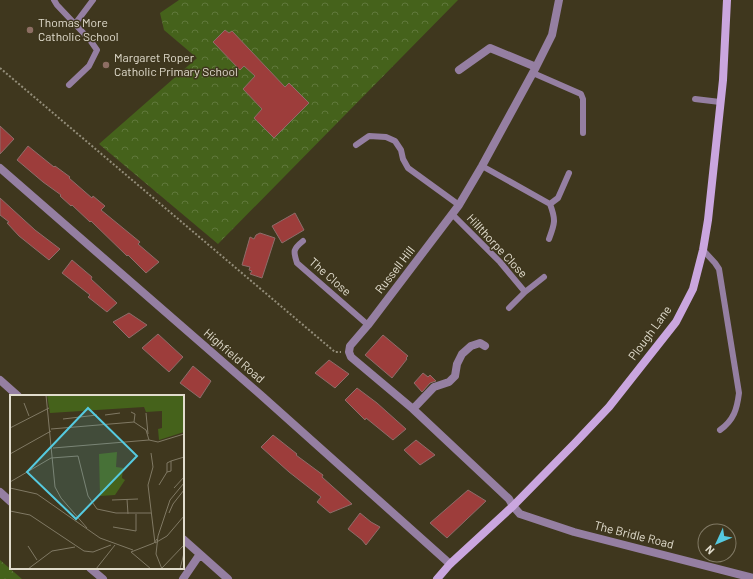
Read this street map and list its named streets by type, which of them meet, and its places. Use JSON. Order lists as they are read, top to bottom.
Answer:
{
  "streets": {
    "main road": ["Plough Lane"],
    "street": ["Russell Hill", "Highfield Road", "The Bridle Road"],
    "lane": ["Hillthorpe Close", "The Close"]
  },
  "crossings": [
    ["Hillthorpe Close", "Russell Hill"],
    ["Russell Hill", "The Close"],
    ["Plough Lane", "Highfield Road"],
    ["Plough Lane", "The Bridle Road"]
  ],
  "places": ["Thomas More Catholic School", "Margaret Roper Catholic Primary School"],
  "north": "bottom left"
}
